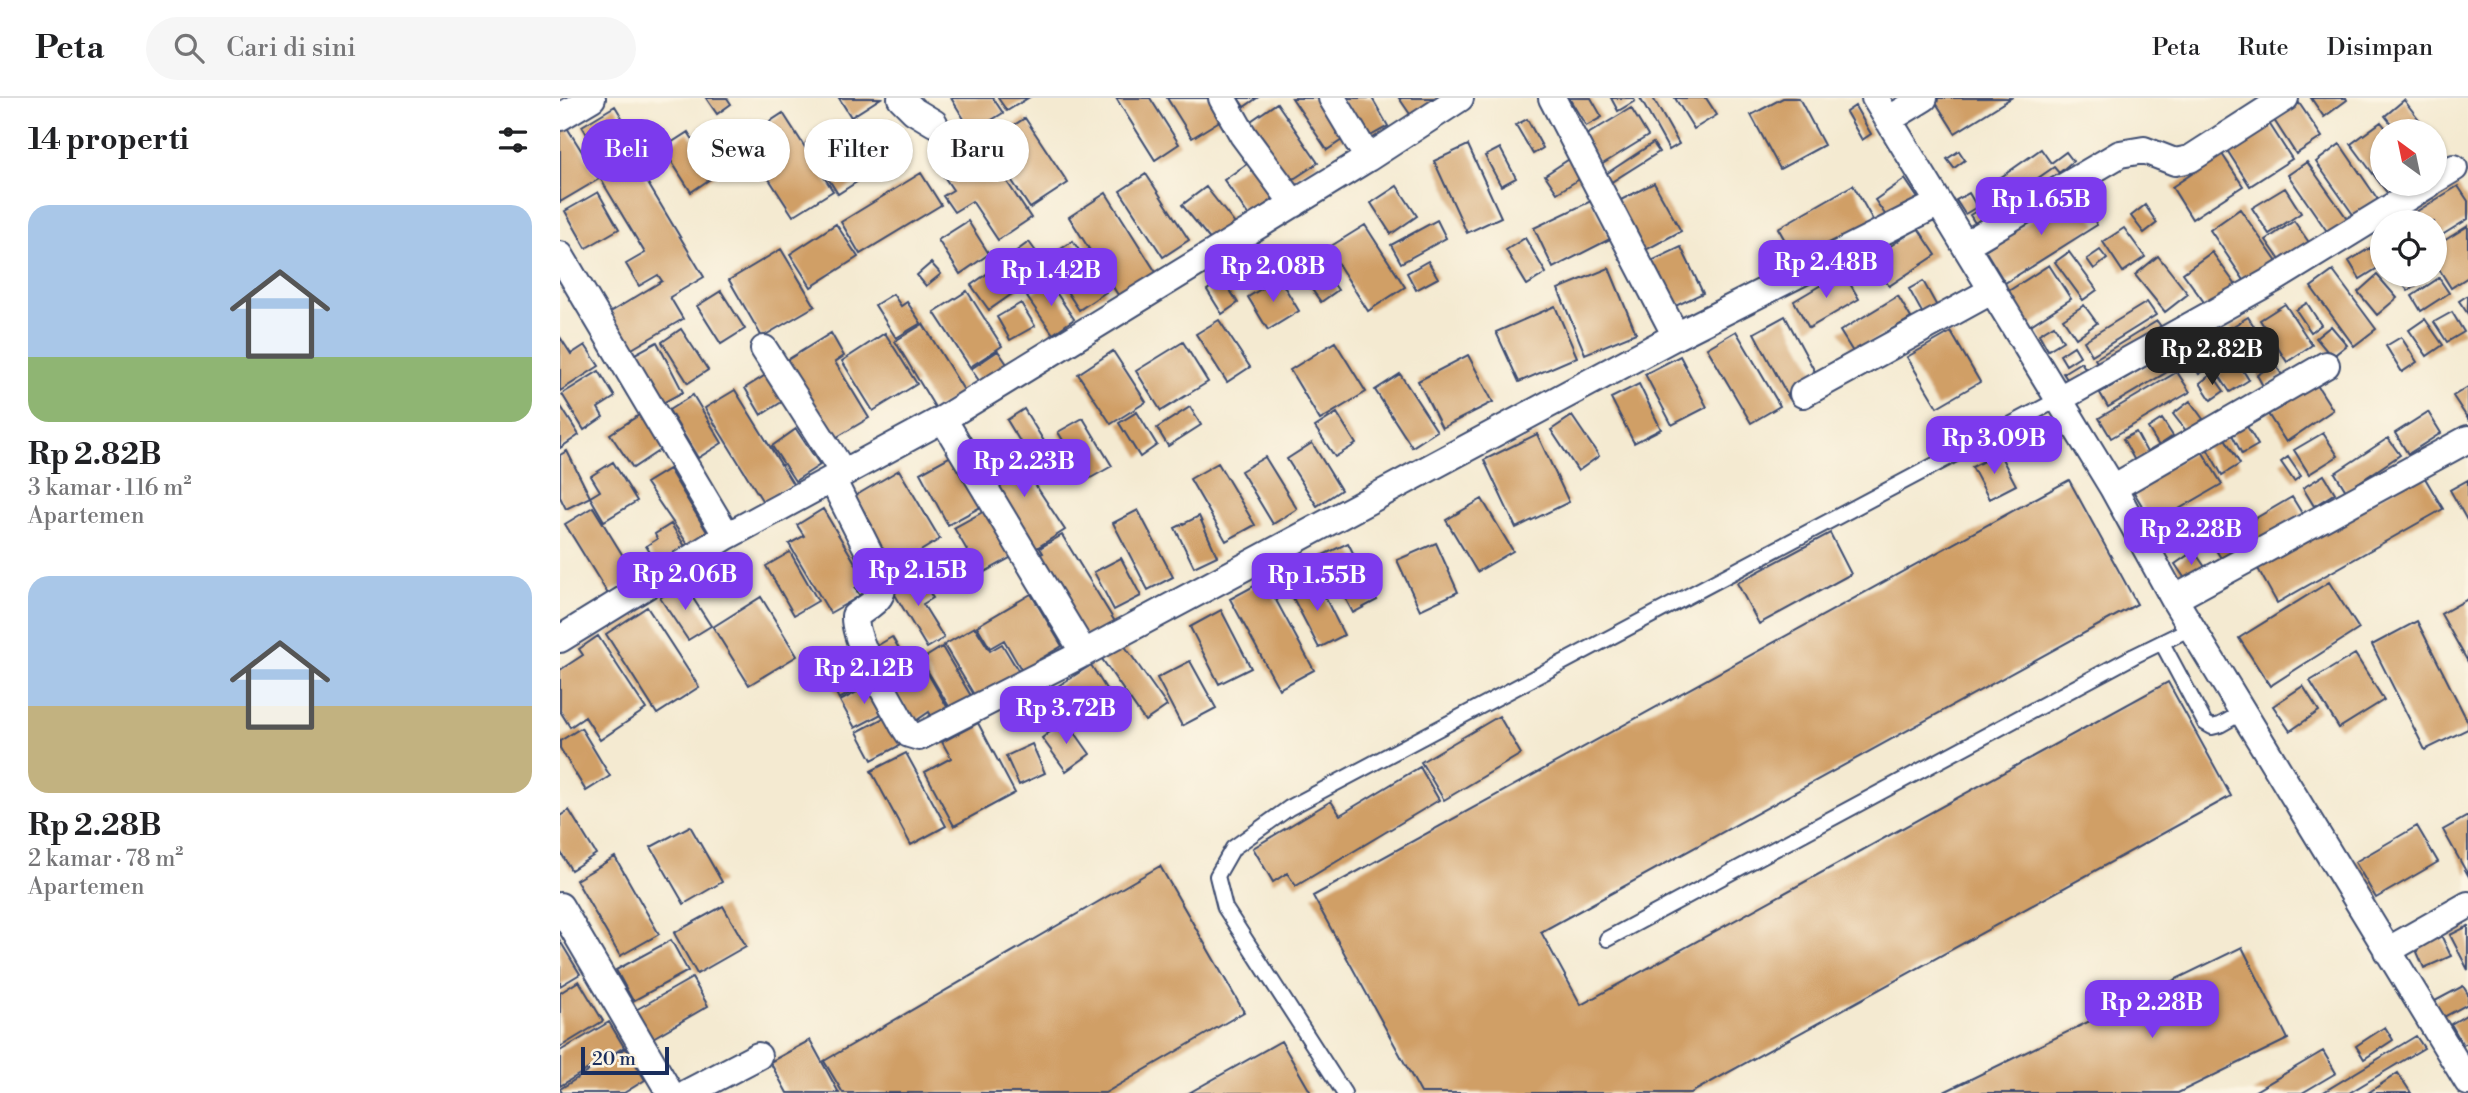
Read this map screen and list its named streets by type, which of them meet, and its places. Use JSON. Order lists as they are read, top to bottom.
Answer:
{
  "scale_bar": "20 m",
  "north": "top left",
  "page": {
    "header": "Peta",
    "search": "Cari di sini",
    "nav": ["Peta", "Rute", "Disimpan"],
    "heading": "14 properti",
    "chip": [
      "Beli",
      "Sewa",
      "Filter",
      "Baru"
    ],
    "price": [
      "Rp 1.65B",
      "Rp 2.48B",
      "Rp 2.08B",
      "Rp 1.42B",
      "Rp 2.82B",
      "Rp 3.09B",
      "Rp 2.23B",
      "Rp 2.28B",
      "Rp 2.15B",
      "Rp 2.06B",
      "Rp 1.55B",
      "Rp 2.12B",
      "Rp 3.72B",
      "Rp 2.28B"
    ],
    "list": [
      {
        "name": "Rp 2.82B",
        "note": "3 kamar · 116 m² · Apartemen"
      },
      {
        "name": "Rp 2.28B",
        "note": "2 kamar · 78 m² · Apartemen"
      }
    ],
    "scale": "20 m"
  }
}
